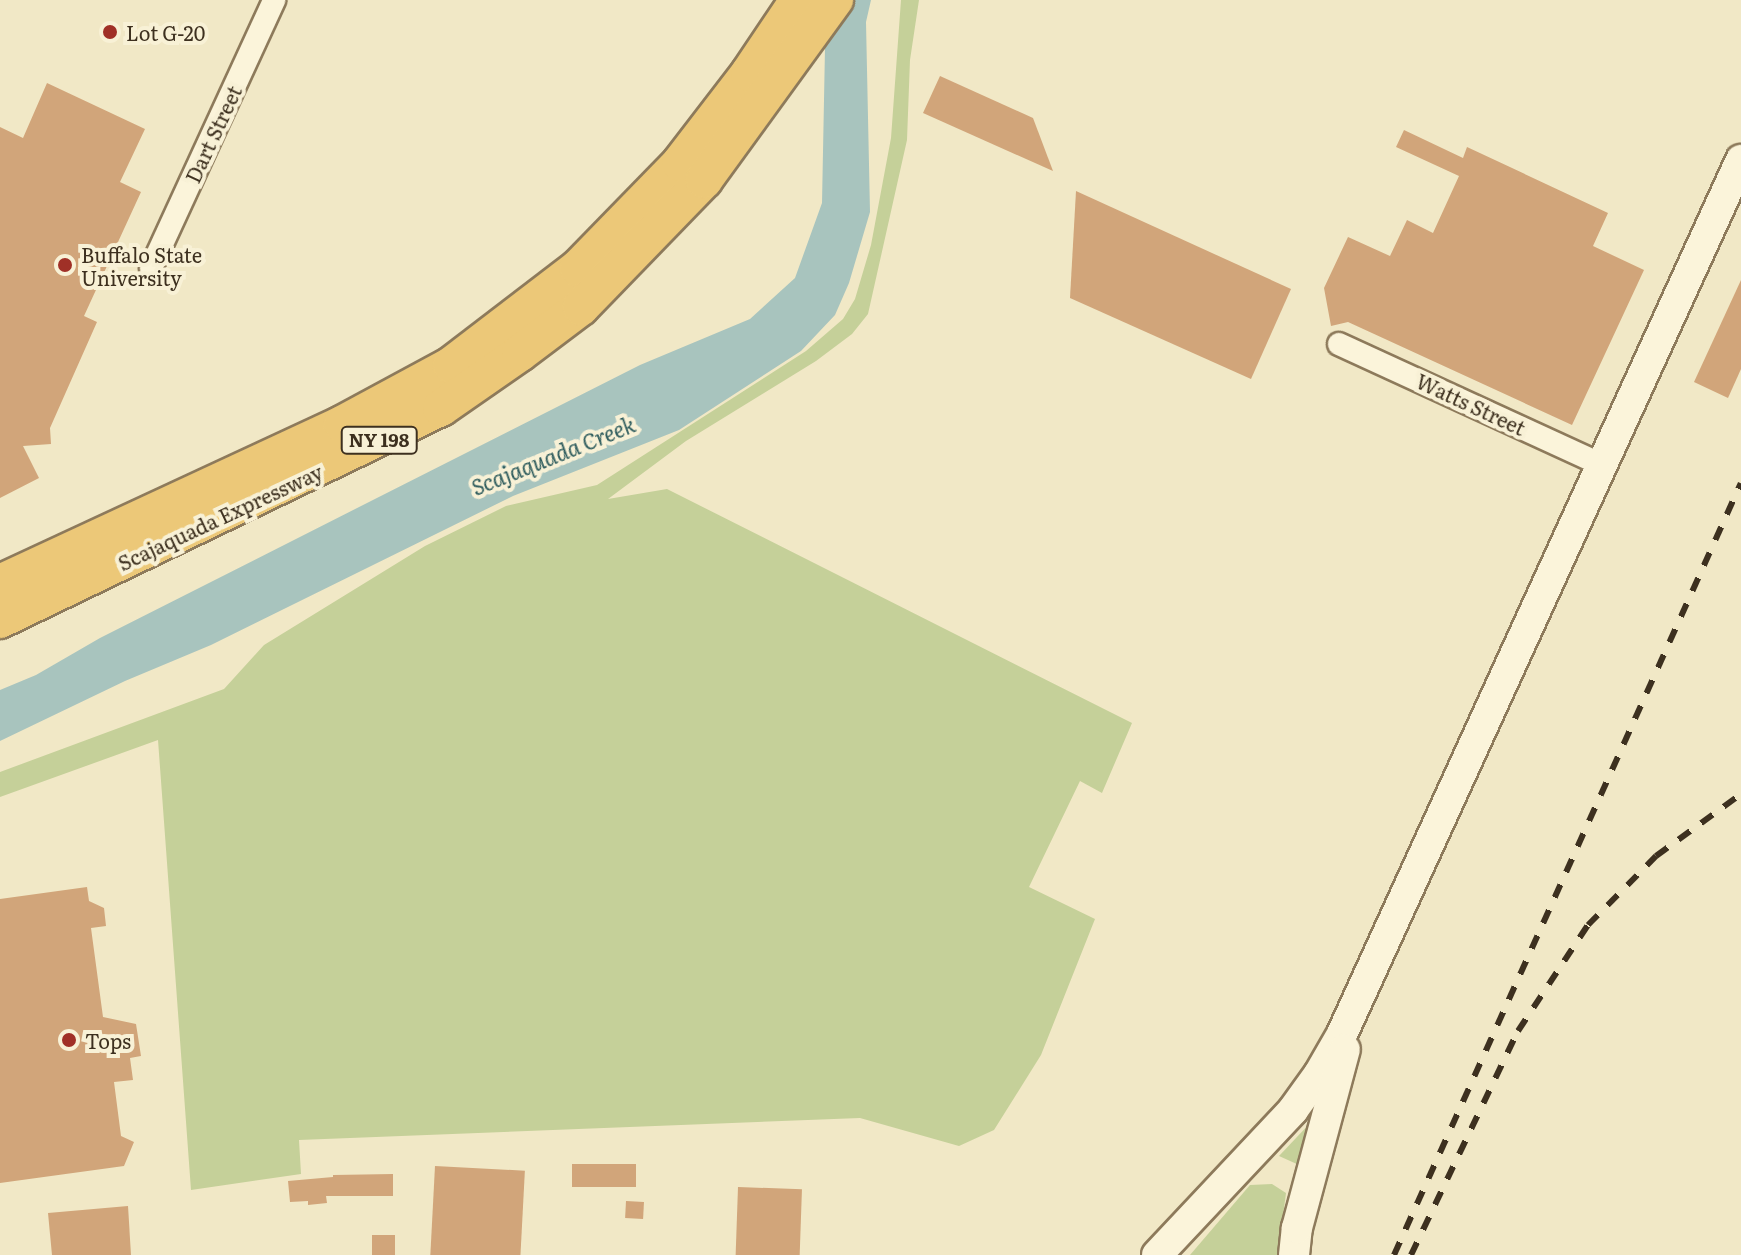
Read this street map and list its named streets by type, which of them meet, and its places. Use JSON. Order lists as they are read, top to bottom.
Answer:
{
  "streets": {
    "highway": ["NY 198", "Scajaquada Expressway"],
    "street": ["Dart Street", "Watts Street"]
  },
  "water": ["Scajaquada Creek"],
  "places": ["Lot G-20", "Buffalo State University", "Tops"]
}
